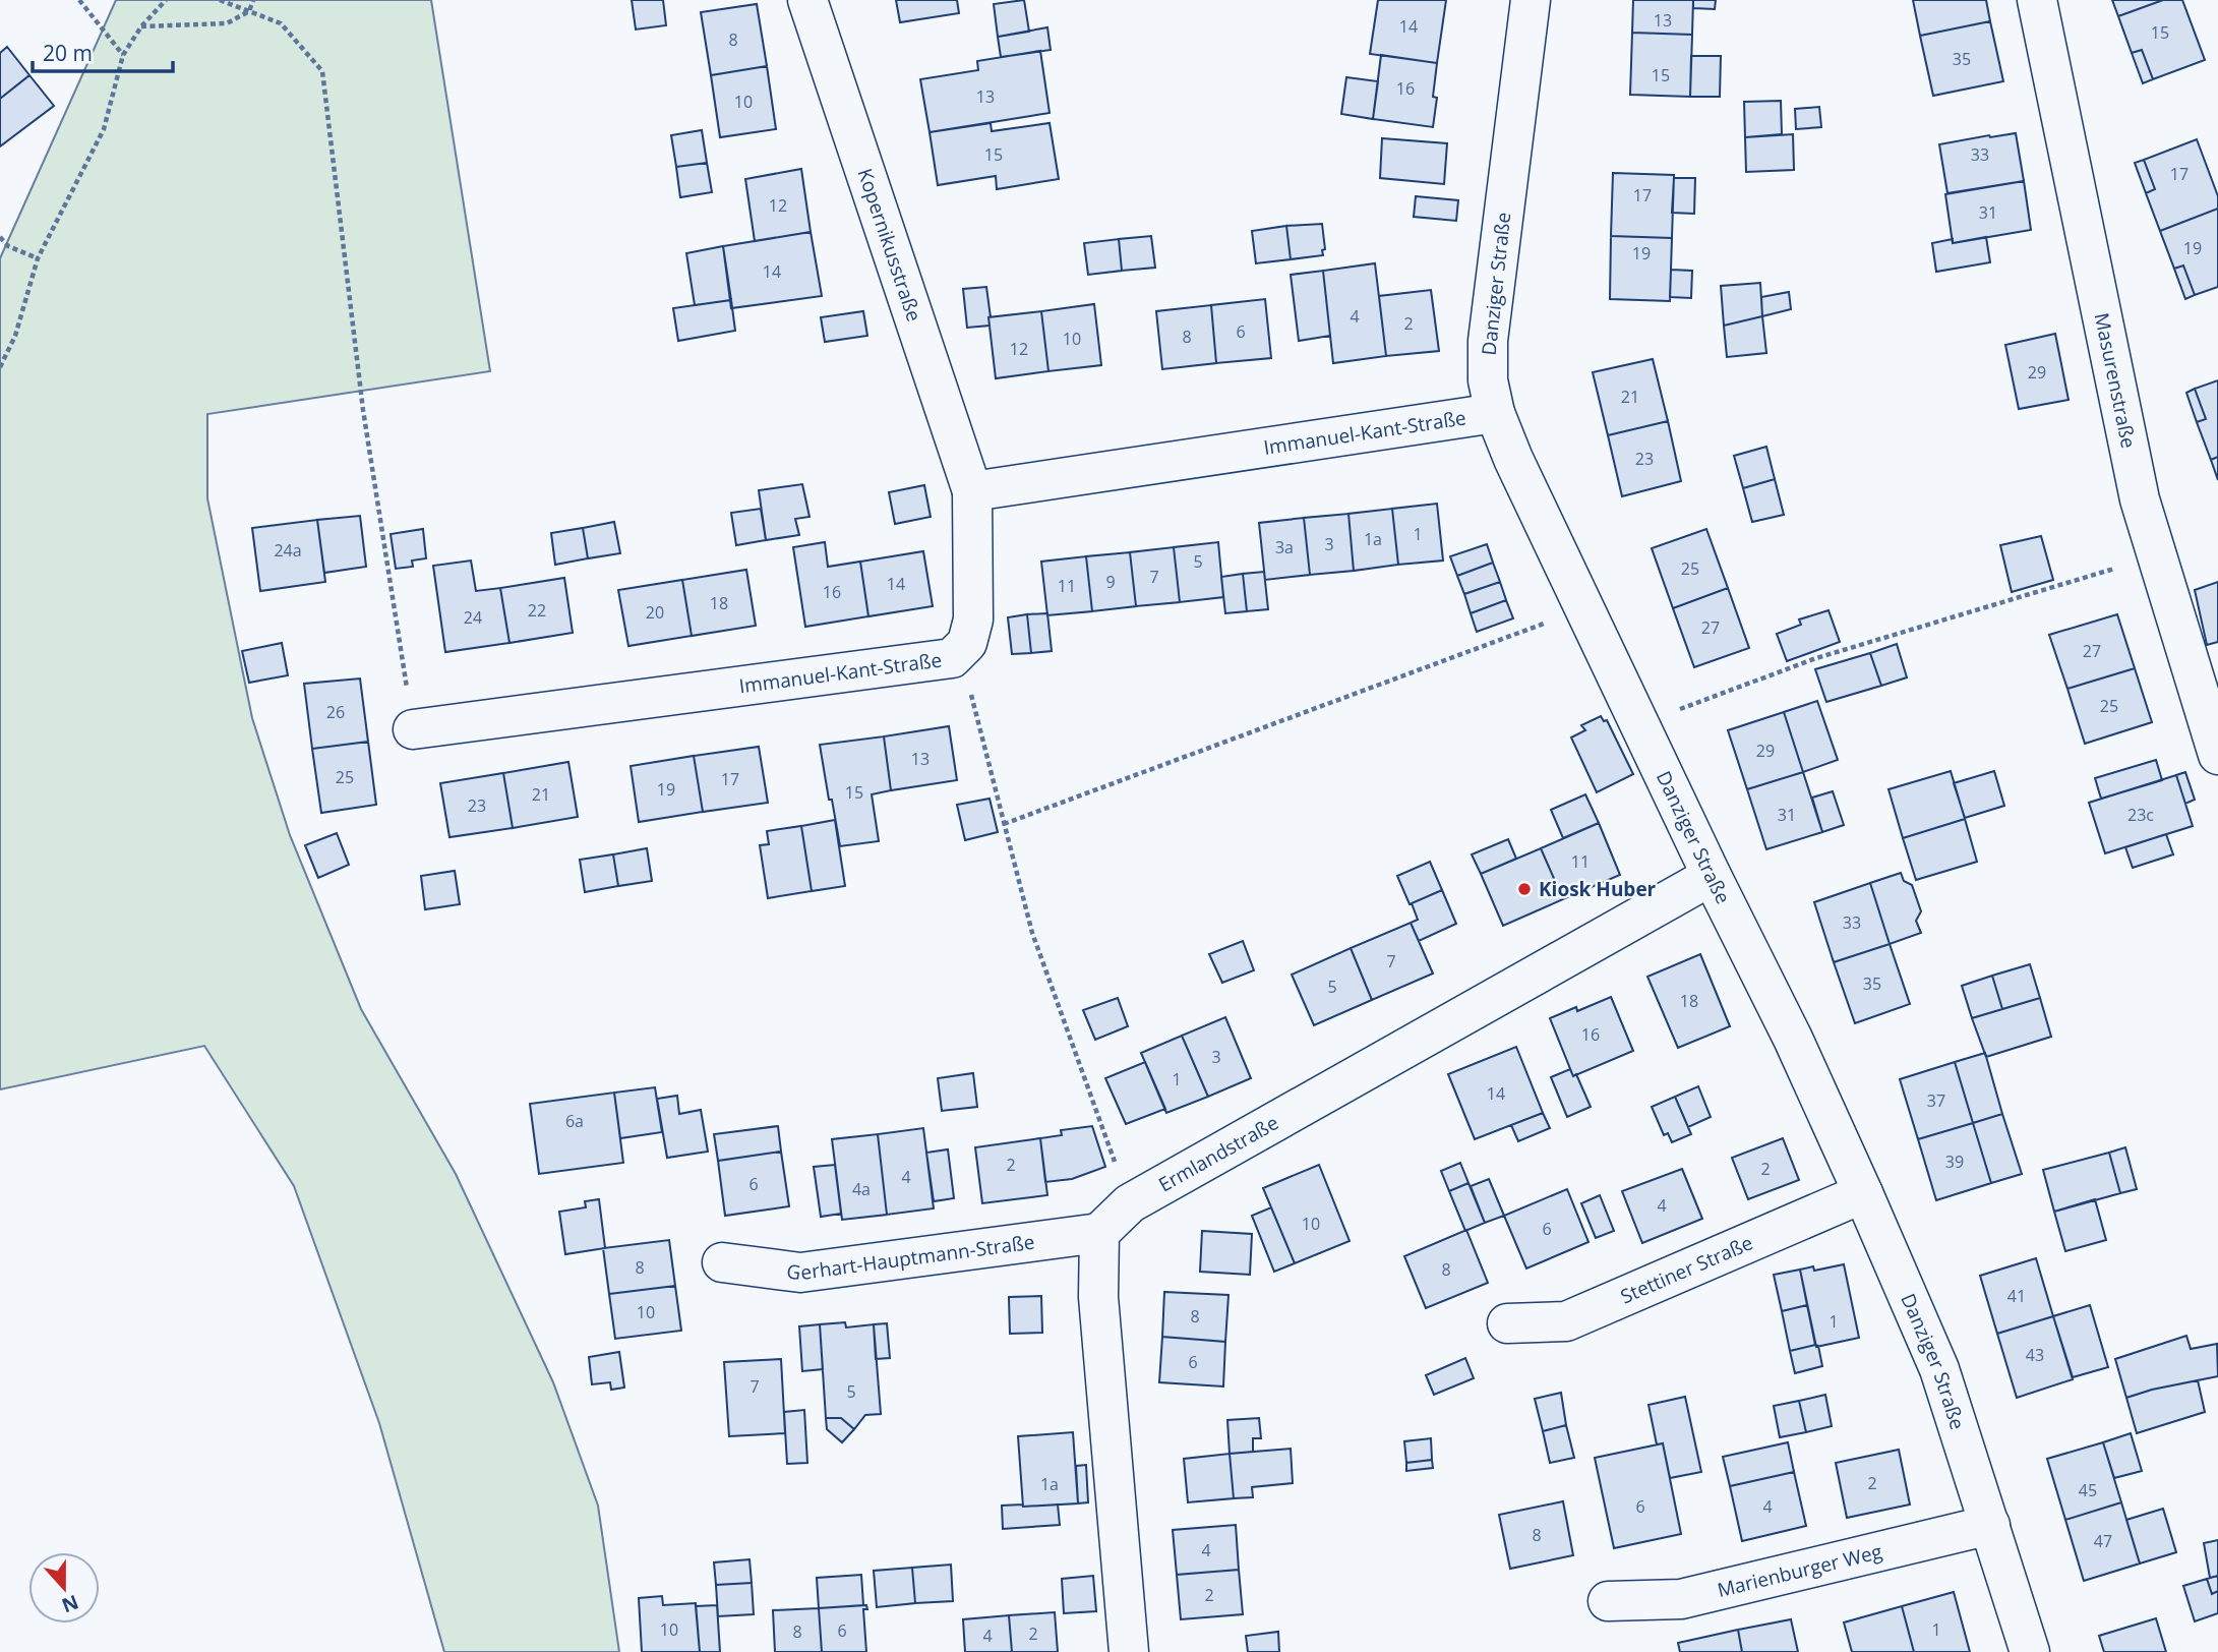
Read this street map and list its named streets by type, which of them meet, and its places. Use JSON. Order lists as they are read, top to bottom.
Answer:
{
  "streets": {
    "street": [
      "Kopernikusstraße",
      "Danziger Straße",
      "Masurenstraße",
      "Immanuel-Kant-Straße",
      "Ermlandstraße",
      "Gerhart-Hauptmann-Straße",
      "Stettiner Straße",
      "Marienburger Weg"
    ]
  },
  "crossings": [
    ["Kopernikusstraße", "Immanuel-Kant-Straße"],
    ["Danziger Straße", "Immanuel-Kant-Straße"],
    ["Danziger Straße", "Ermlandstraße"],
    ["Danziger Straße", "Stettiner Straße"],
    ["Danziger Straße", "Marienburger Weg"],
    ["Ermlandstraße", "Gerhart-Hauptmann-Straße"]
  ],
  "places": ["Kiosk Huber"],
  "house_numbers": [
    "13",
    "14",
    "15",
    "8",
    "35",
    "15",
    "16",
    "13",
    "10",
    "15",
    "33",
    "17",
    "17",
    "12",
    "31",
    "19",
    "19",
    "14",
    "4",
    "2",
    "6",
    "8",
    "10",
    "12",
    "29",
    "21",
    "23",
    "1",
    "1a",
    "3",
    "3a",
    "24a",
    "5",
    "25",
    "7",
    "9",
    "14",
    "11",
    "16",
    "18",
    "22",
    "20",
    "24",
    "27",
    "27",
    "25",
    "26",
    "29",
    "13",
    "25",
    "17",
    "19",
    "15",
    "21",
    "23",
    "31",
    "23c",
    "11",
    "33",
    "7",
    "35",
    "5",
    "18",
    "16",
    "3",
    "1",
    "14",
    "37",
    "6a",
    "39",
    "2",
    "2",
    "4",
    "6",
    "4a",
    "4",
    "10",
    "6",
    "8",
    "8",
    "41",
    "10",
    "8",
    "1",
    "43",
    "6",
    "7",
    "5",
    "2",
    "1a",
    "45",
    "6",
    "4",
    "8",
    "47",
    "4",
    "2",
    "10",
    "1",
    "6",
    "8",
    "2",
    "4"
  ],
  "scale_bar": "20 m",
  "north": "bottom"
}
